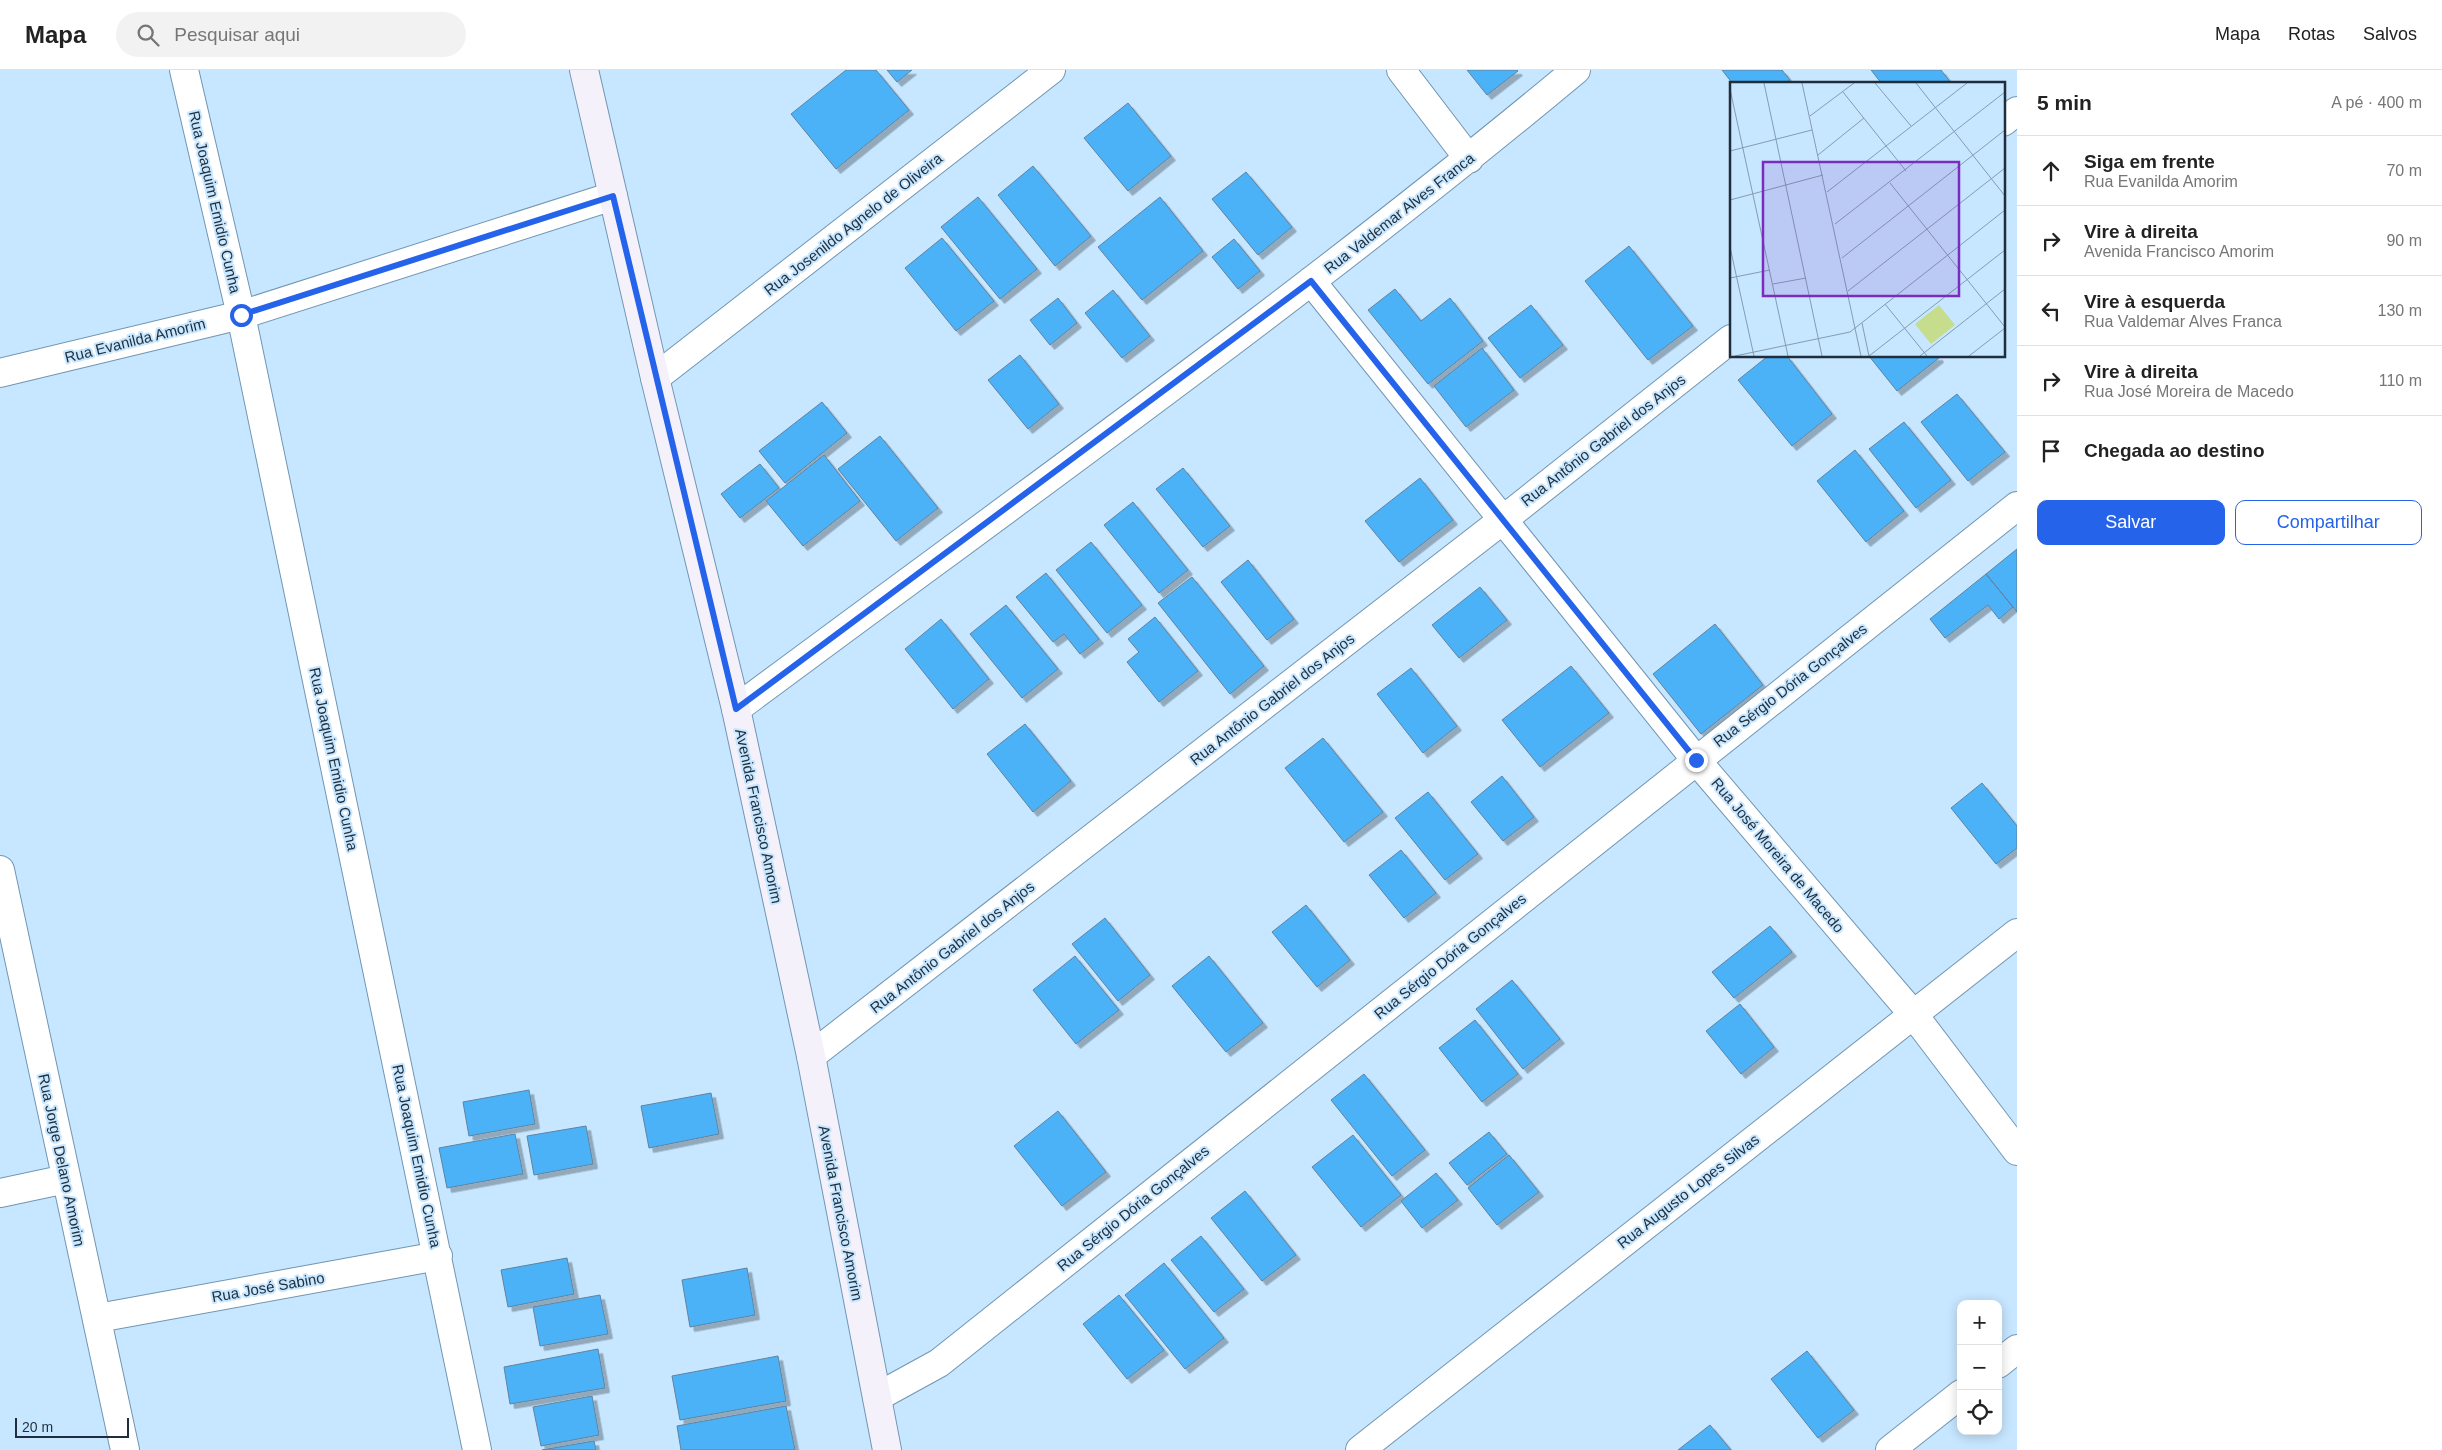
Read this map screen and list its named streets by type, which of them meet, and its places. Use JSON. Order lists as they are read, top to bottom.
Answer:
{
  "streets": {
    "main road": ["Avenida Francisco Amorim"],
    "street": [
      "Rua Joaquim Emidio Cunha",
      "Rua Valdemar Alves Franca",
      "Rua Josenildo Agnelo de Oliveira",
      "Rua Evanilda Amorim",
      "Rua Antônio Gabriel dos Anjos",
      "Rua Sérgio Dória Gonçalves",
      "Rua José Moreira de Macedo",
      "Rua Jorge Delano Amorim",
      "Rua Augusto Lopes Silvas",
      "Rua José Sabino"
    ]
  },
  "crossings": [
    ["Rua Joaquim Emidio Cunha", "Rua Evanilda Amorim"],
    ["Rua Joaquim Emidio Cunha", "Rua José Sabino"],
    ["Rua Valdemar Alves Franca", "Avenida Francisco Amorim"],
    ["Rua Valdemar Alves Franca", "Rua José Moreira de Macedo"],
    ["Rua Josenildo Agnelo de Oliveira", "Avenida Francisco Amorim"],
    ["Rua Evanilda Amorim", "Avenida Francisco Amorim"],
    ["Rua Antônio Gabriel dos Anjos", "Avenida Francisco Amorim"],
    ["Rua Antônio Gabriel dos Anjos", "Rua José Moreira de Macedo"],
    ["Rua Sérgio Dória Gonçalves", "Avenida Francisco Amorim"],
    ["Rua Sérgio Dória Gonçalves", "Rua José Moreira de Macedo"],
    ["Rua José Moreira de Macedo", "Rua Augusto Lopes Silvas"],
    ["Rua Jorge Delano Amorim", "Rua José Sabino"]
  ],
  "scale_bar": "20 m",
  "page": {
    "header": "Mapa",
    "search": "Pesquisar aqui",
    "nav": ["Mapa", "Rotas", "Salvos"],
    "heading": ["5 min", "A pé · 400 m"],
    "list": [
      ["Siga em frente", "Rua Evanilda Amorim", "70 m"],
      ["Vire à direita", "Avenida Francisco Amorim", "90 m"],
      ["Vire à esquerda", "Rua Valdemar Alves Franca", "130 m"],
      ["Vire à direita", "Rua José Moreira de Macedo", "110 m"],
      "Chegada ao destino"
    ],
    "buttons": ["Salvar", "Compartilhar"],
    "map_buttons": ["+", "−"],
    "scale": "20 m"
  }
}
